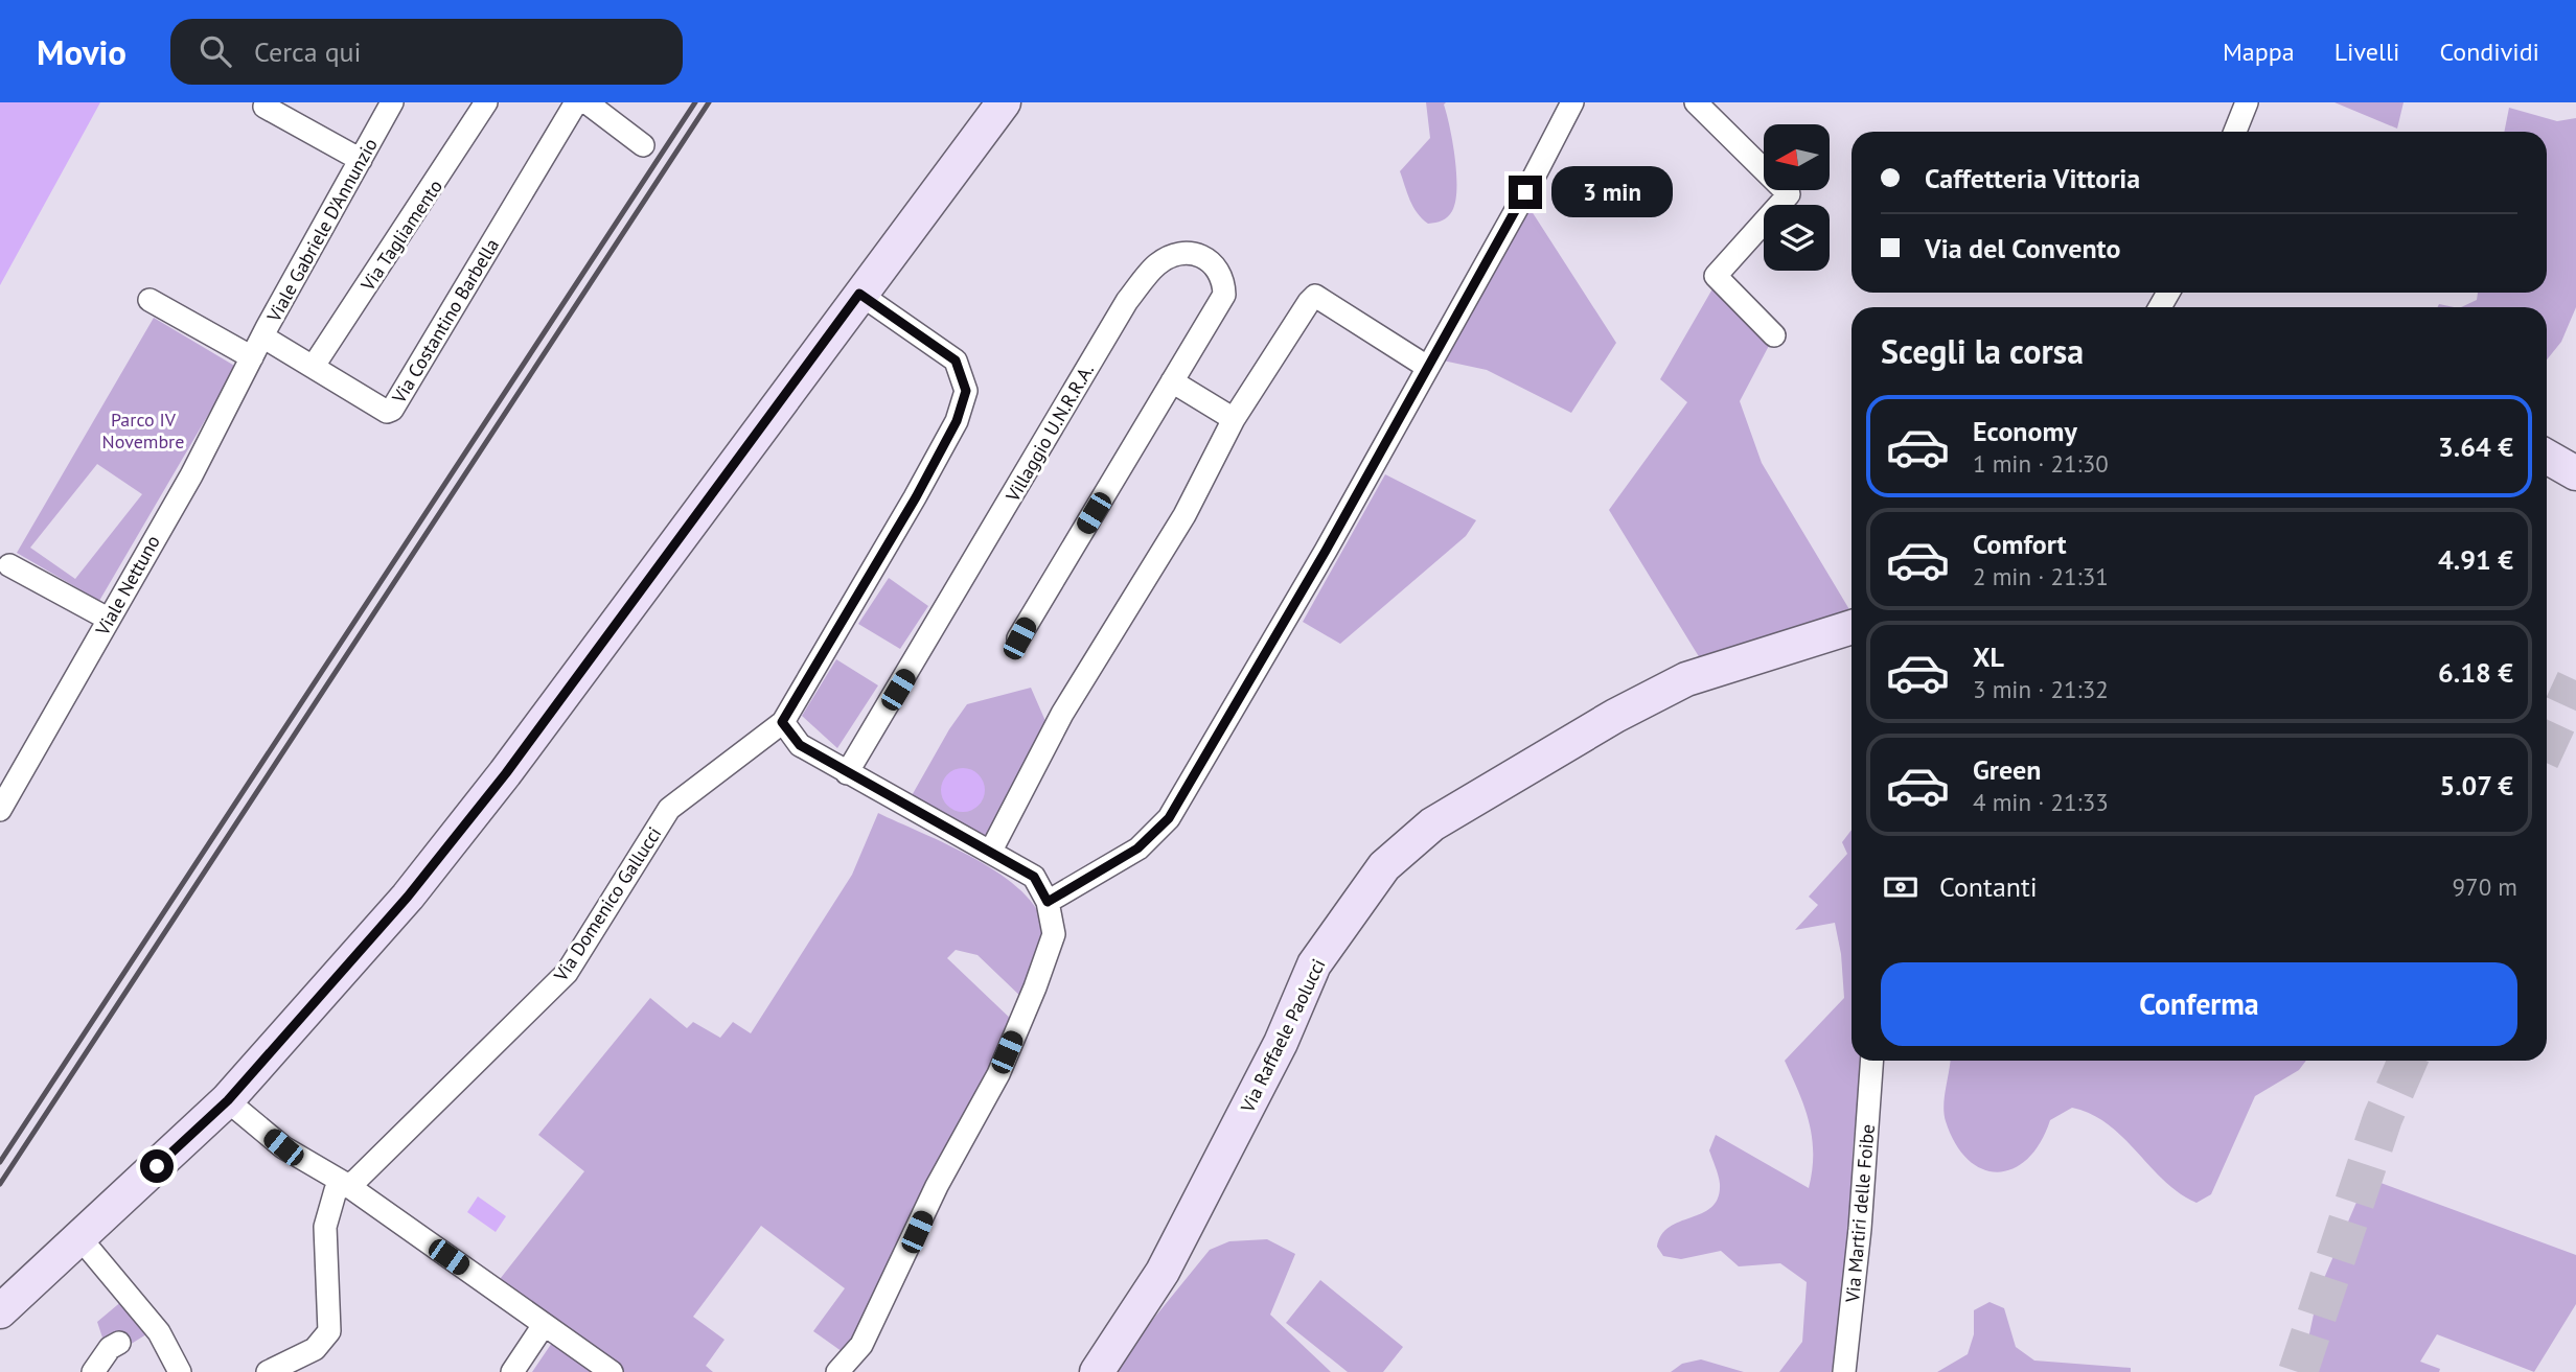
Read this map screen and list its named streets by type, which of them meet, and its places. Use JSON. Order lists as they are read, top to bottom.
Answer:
{
  "streets": {
    "main road": ["Via Raffaele Paolucci"],
    "street": [
      "Viale Gabriele D'Annunzio",
      "Via Tagliamento",
      "Via Costantino Barbella",
      "Villaggio U.N.R.R.A.",
      "Viale Nettuno",
      "Via Domenico Gallucci",
      "Via Martiri delle Foibe"
    ]
  },
  "crossings": [
    ["Viale Gabriele D'Annunzio", "Via Costantino Barbella"],
    ["Viale Gabriele D'Annunzio", "Viale Nettuno"],
    ["Via Tagliamento", "Via Costantino Barbella"]
  ],
  "parks": ["Parco IV Novembre"],
  "north": "left",
  "page": {
    "header": "Movio",
    "search": "Cerca qui",
    "nav": ["Mappa", "Livelli", "Condividi"],
    "banner": ["Caffetteria Vittoria", "Via del Convento"],
    "bubble": "3 min",
    "heading": "Scegli la corsa",
    "list": [
      {
        "name": "Economy",
        "note": "1 min · 21:30",
        "value": "3.64 €"
      },
      {
        "name": "Comfort",
        "note": "2 min · 21:31",
        "value": "4.91 €"
      },
      {
        "name": "XL",
        "note": "3 min · 21:32",
        "value": "6.18 €"
      },
      {
        "name": "Green",
        "note": "4 min · 21:33",
        "value": "5.07 €"
      }
    ],
    "pay": ["Contanti", "970 m"],
    "buttons": "Conferma"
  }
}
